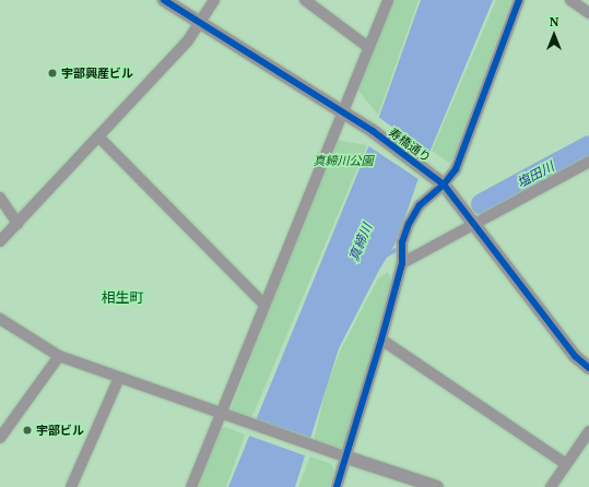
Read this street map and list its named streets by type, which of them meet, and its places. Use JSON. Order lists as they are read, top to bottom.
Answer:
{
  "streets": {
    "street": ["寿橋通り"]
  },
  "districts": ["相生町"],
  "water": ["塩田川", "真締川"],
  "parks": ["真締川公園"],
  "places": ["宇部興産ビル", "宇部ビル"],
  "north": "top"
}
